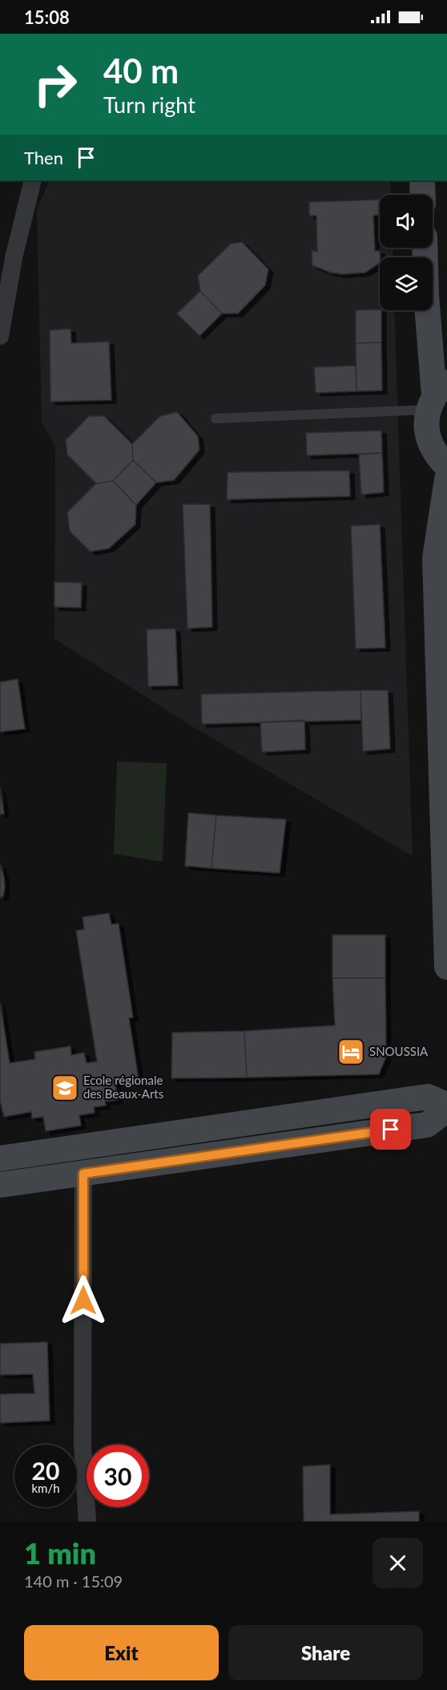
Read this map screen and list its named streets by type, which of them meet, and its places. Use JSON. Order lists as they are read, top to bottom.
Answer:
{
  "places": {
    "hotel": ["SNOUSSIA"],
    "school or university": ["Ecole régionale des Beaux-Arts"]
  },
  "page": {
    "status": "15:08",
    "turn": ["40 m", "Turn right"],
    "then": "Then",
    "speed": "20 km/h",
    "limit": "30",
    "heading": ["1 min", "140 m · 15:09"],
    "buttons": ["Exit", "Share"]
  }
}
